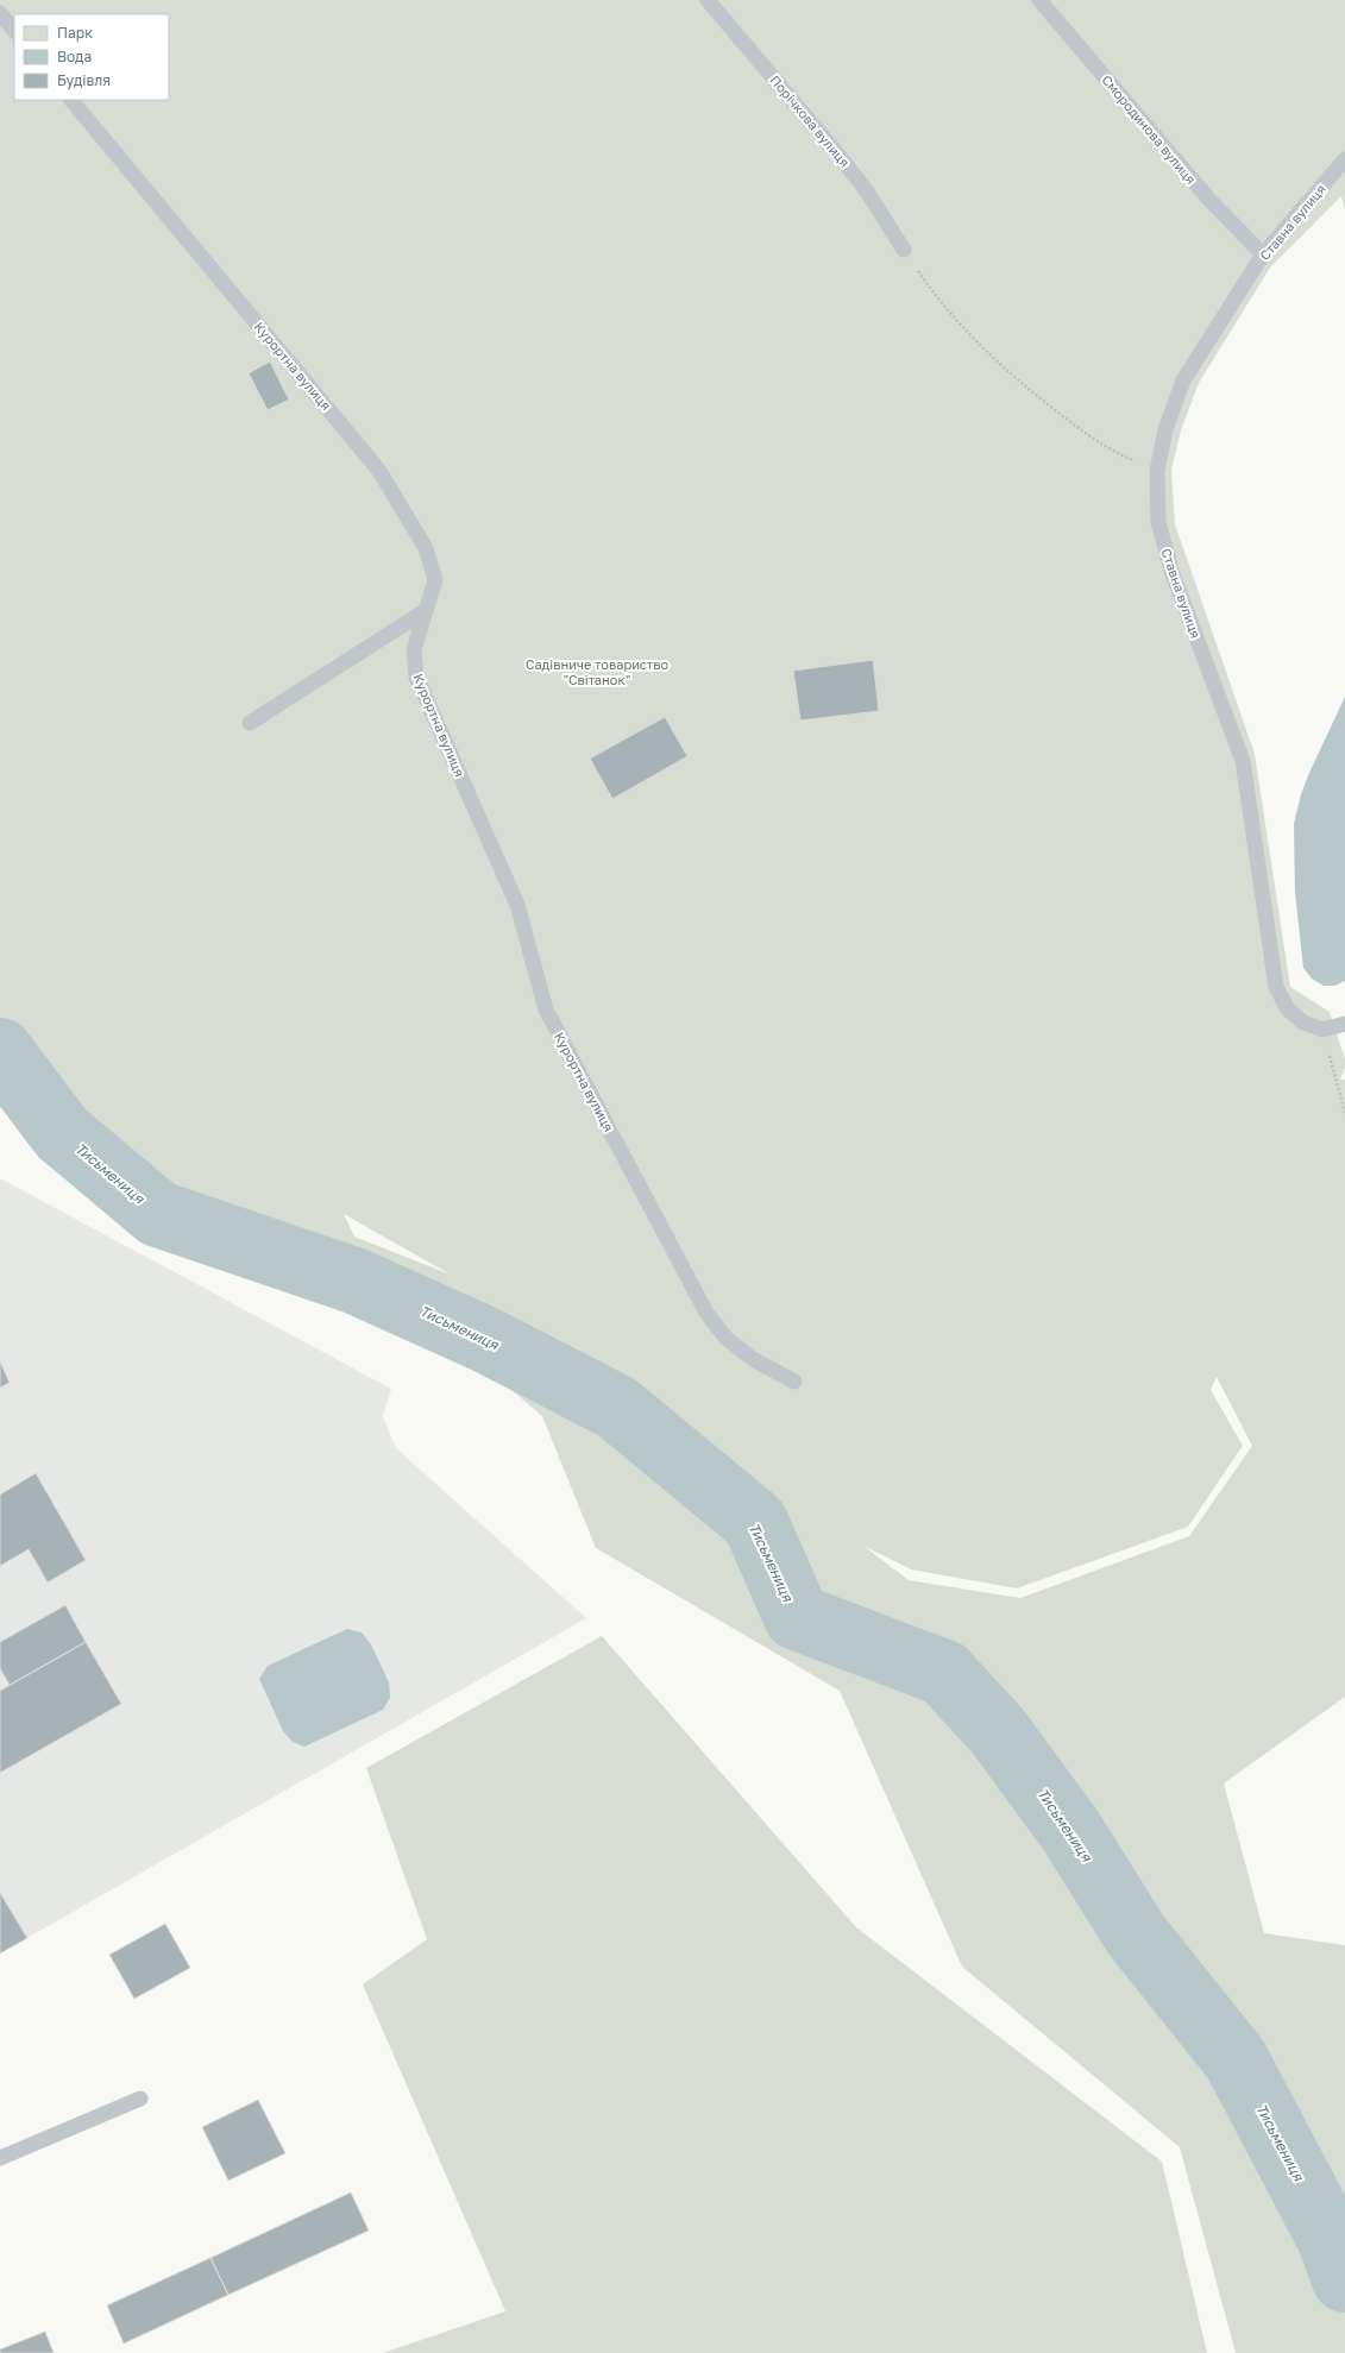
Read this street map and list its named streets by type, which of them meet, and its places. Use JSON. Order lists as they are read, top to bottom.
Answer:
{
  "streets": {
    "lane": [
      "Порічкова вулиця",
      "Смородинова вулиця",
      "Ставна вулиця",
      "Курортна вулиця"
    ]
  },
  "crossings": [
    ["Смородинова вулиця", "Ставна вулиця"]
  ],
  "water": ["Тисьмениця"],
  "parks": ["Садівниче товариство \"Світанок\""],
  "legend": ["Парк", "Вода", "Будівля"]
}
